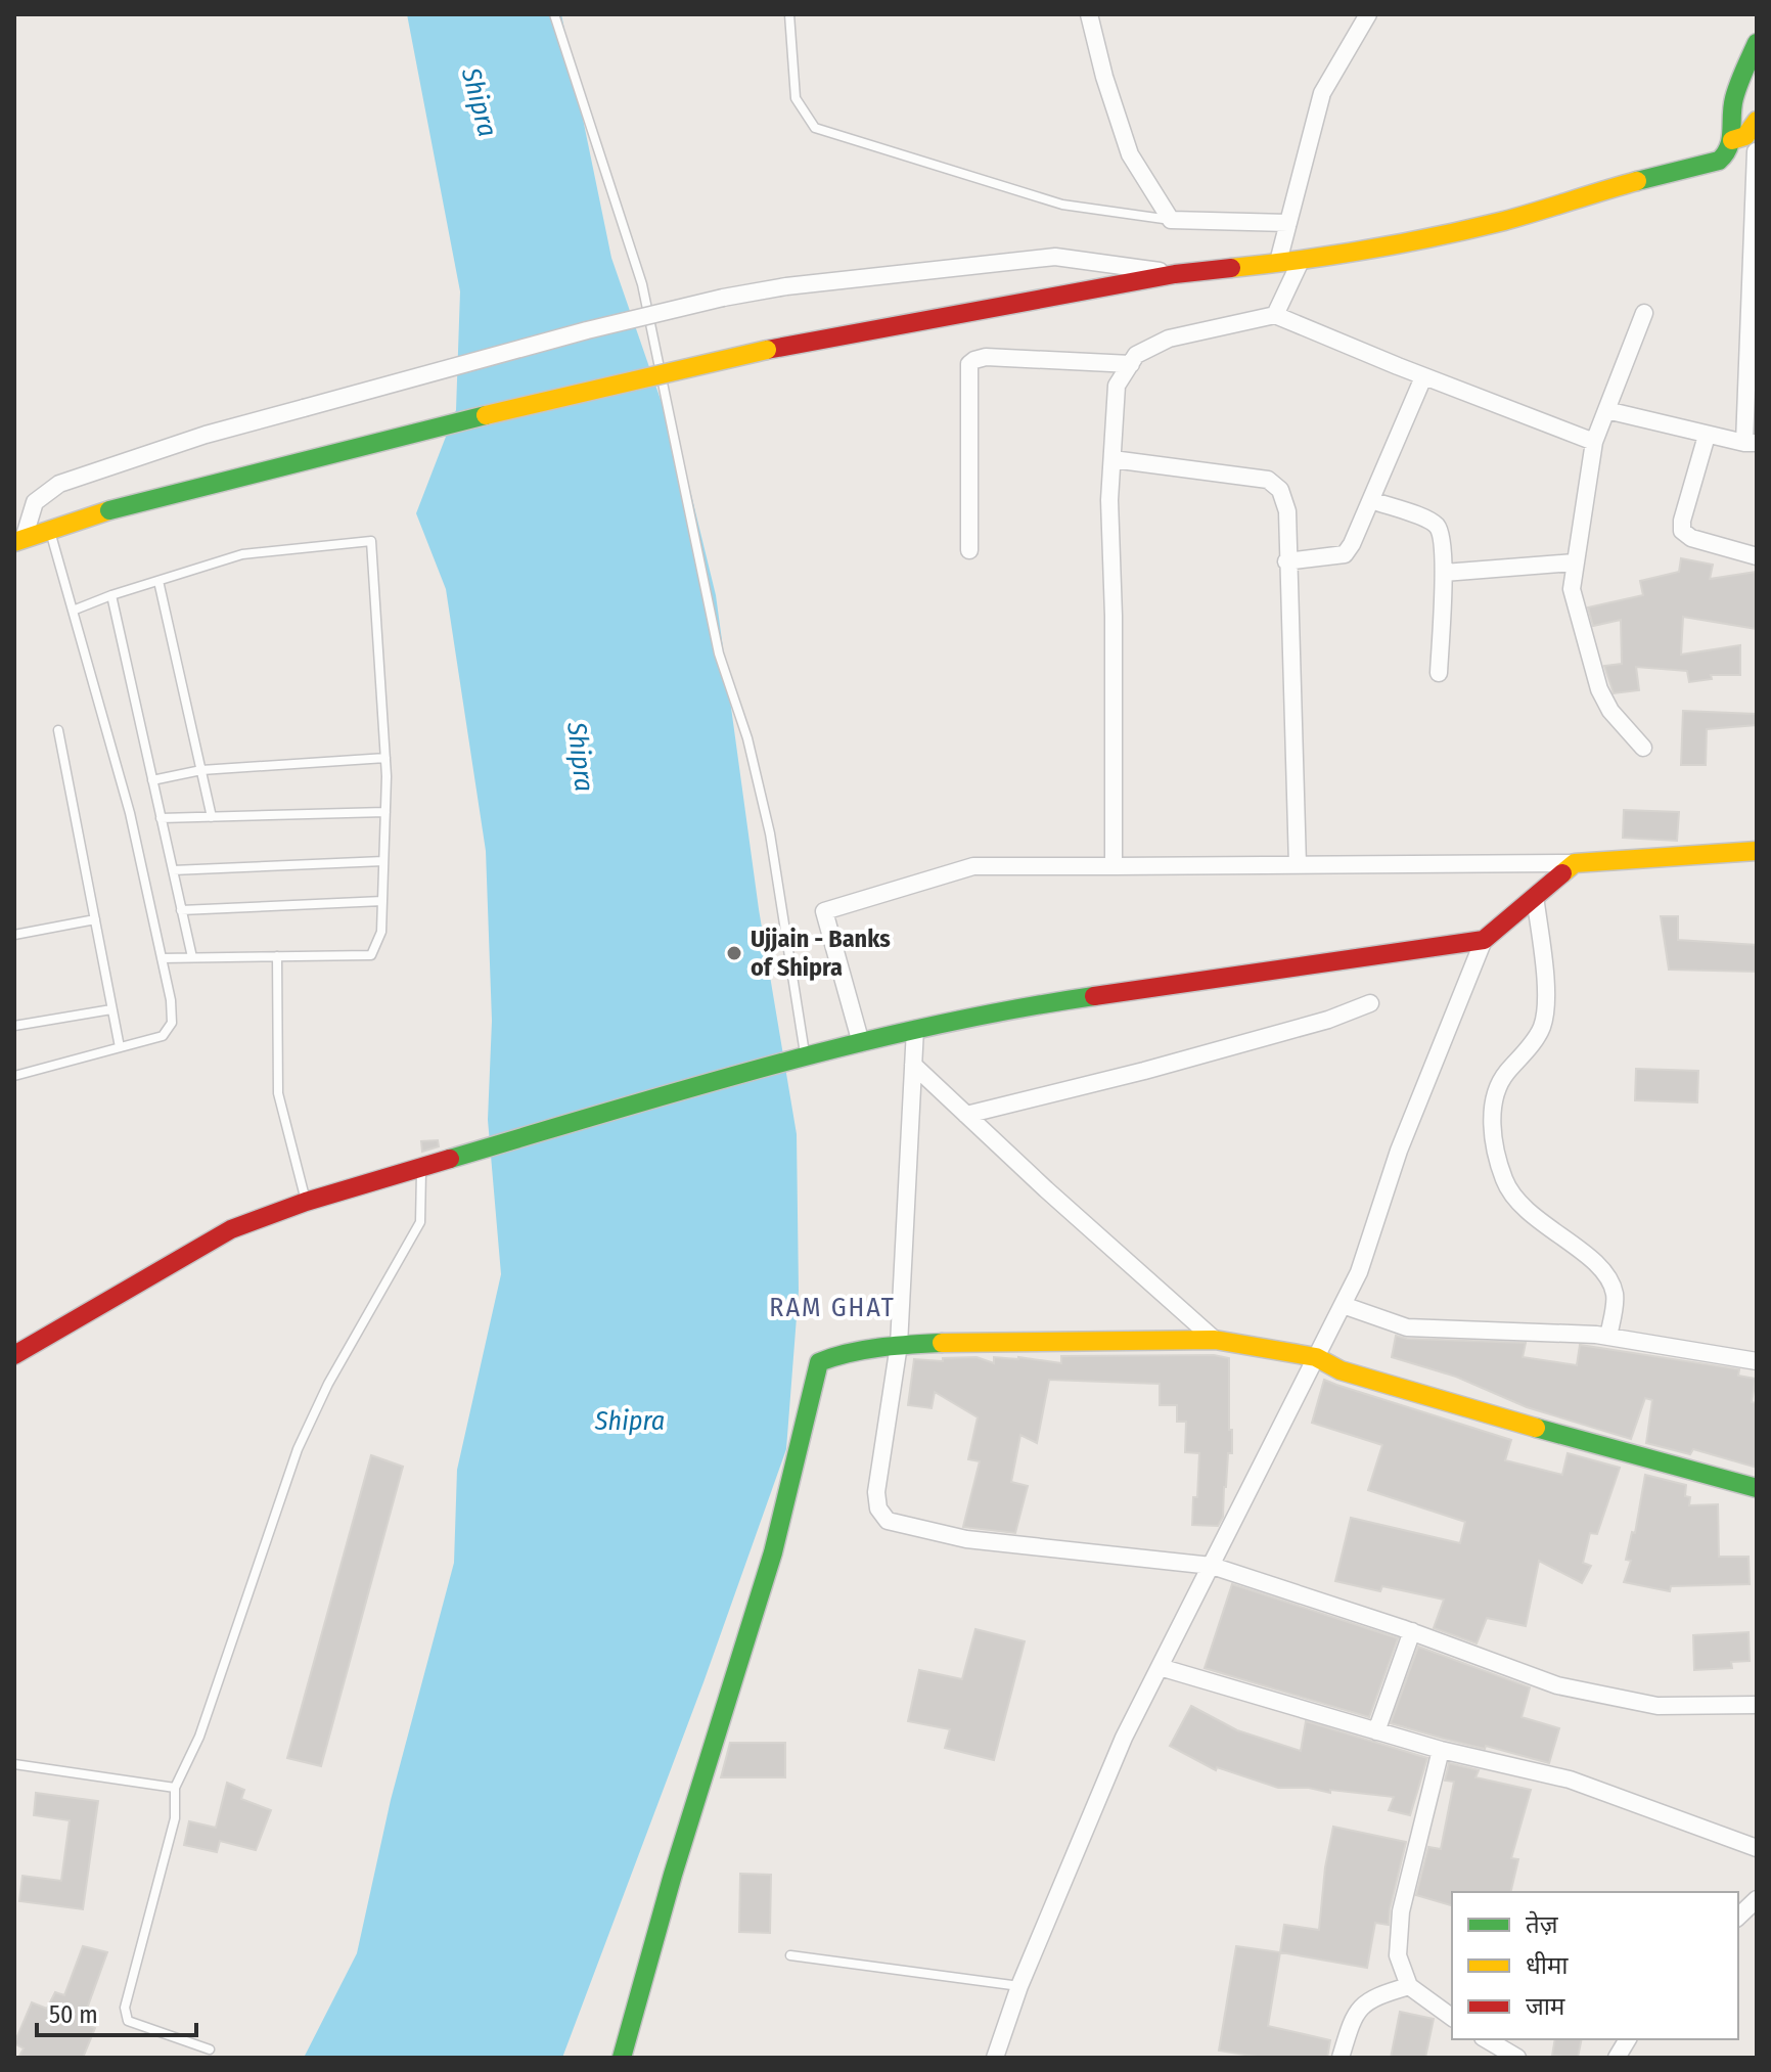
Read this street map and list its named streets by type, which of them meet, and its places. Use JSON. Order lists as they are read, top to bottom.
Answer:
{
  "districts": ["RAM GHAT"],
  "water": ["Shipra"],
  "places": ["Ujjain - Banks of Shipra"],
  "legend": ["तेज़", "धीमा", "जाम"],
  "scale_bar": "50 m"
}
